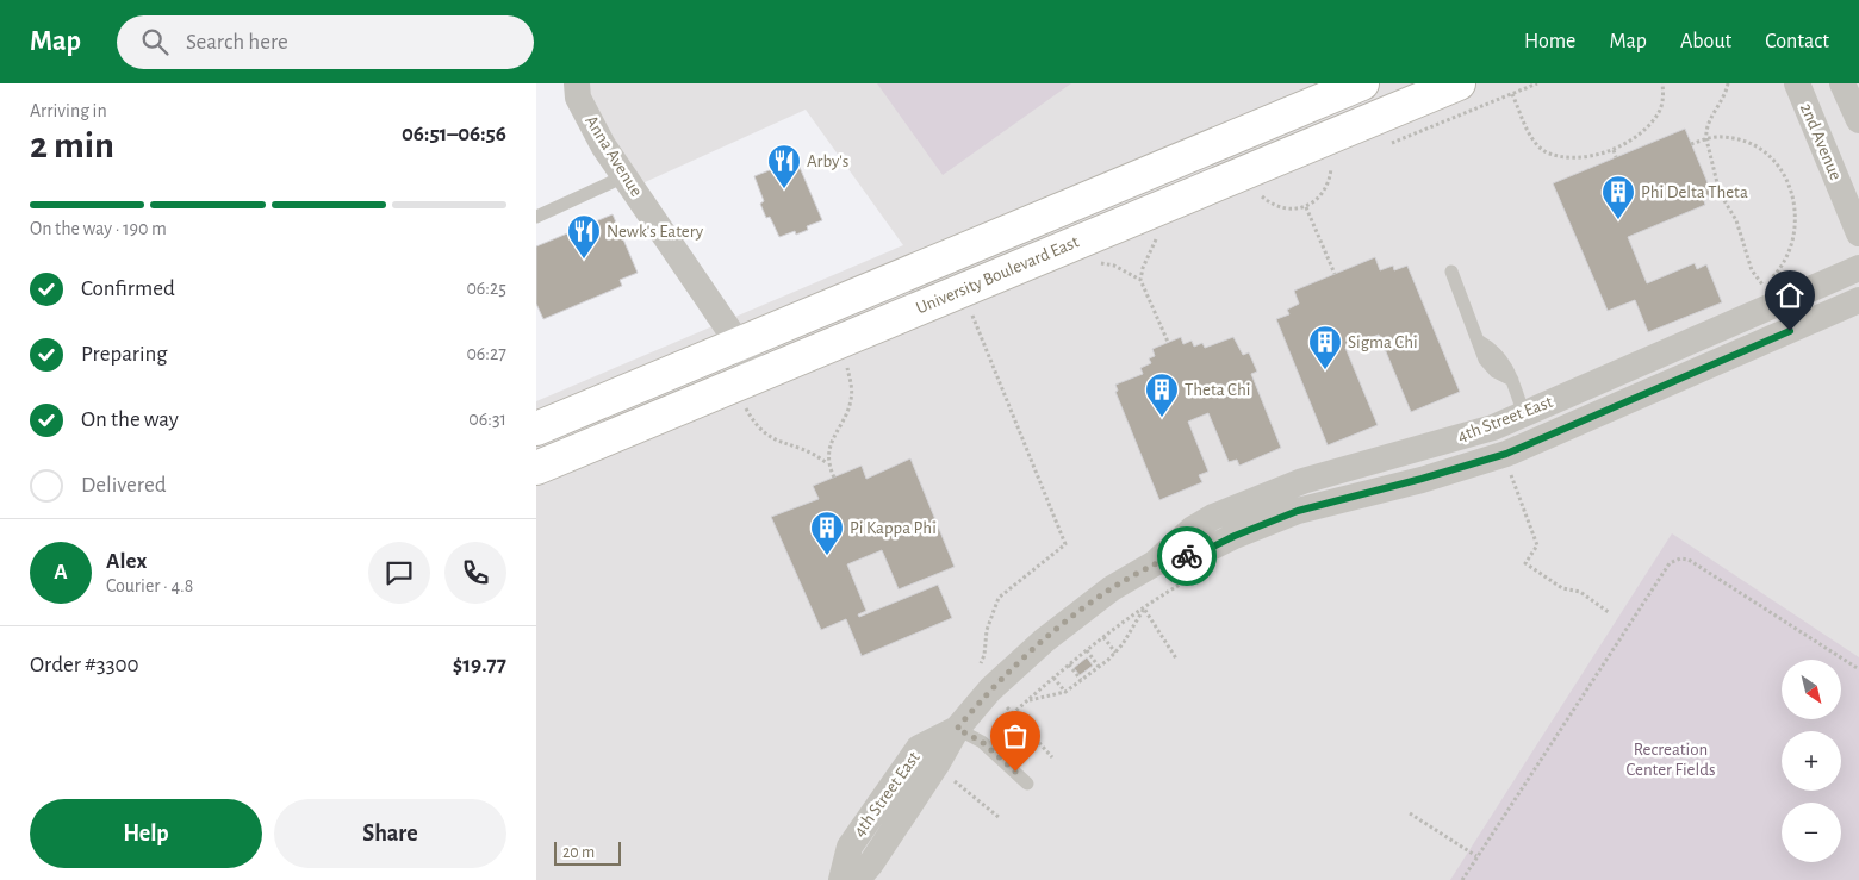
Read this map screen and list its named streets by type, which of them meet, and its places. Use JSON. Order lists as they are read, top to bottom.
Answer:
{
  "streets": {
    "main road": ["University Boulevard East"],
    "street": ["2nd Avenue", "Anna Avenue", "4th Street East"]
  },
  "crossings": [
    ["Anna Avenue", "University Boulevard East"]
  ],
  "parks": ["Recreation Center Fields"],
  "places": {
    "restaurant": ["Arby's", "Newk's Eatery"],
    "building": [
      "Phi Delta Theta",
      "Sigma Chi",
      "Theta Chi",
      "Pi Kappa Phi"
    ]
  },
  "scale_bar": "20 m",
  "north": "bottom right",
  "page": {
    "header": "Map",
    "search": "Search here",
    "nav": [
      "Home",
      "Map",
      "About",
      "Contact"
    ],
    "heading": ["2 min", "Arriving in", "06:51–06:56"],
    "panel": [
      "Alex",
      "Courier · 4.8",
      "Order #3300",
      "$19.77"
    ],
    "bar": "On the way · 190 m",
    "list": [
      ["Confirmed", "06:25"],
      ["Preparing", "06:27"],
      ["On the way", "06:31"],
      "Delivered"
    ],
    "round": "A",
    "map_buttons": ["+", "−"],
    "buttons": ["Help", "Share"],
    "scale": "20 m"
  }
}
